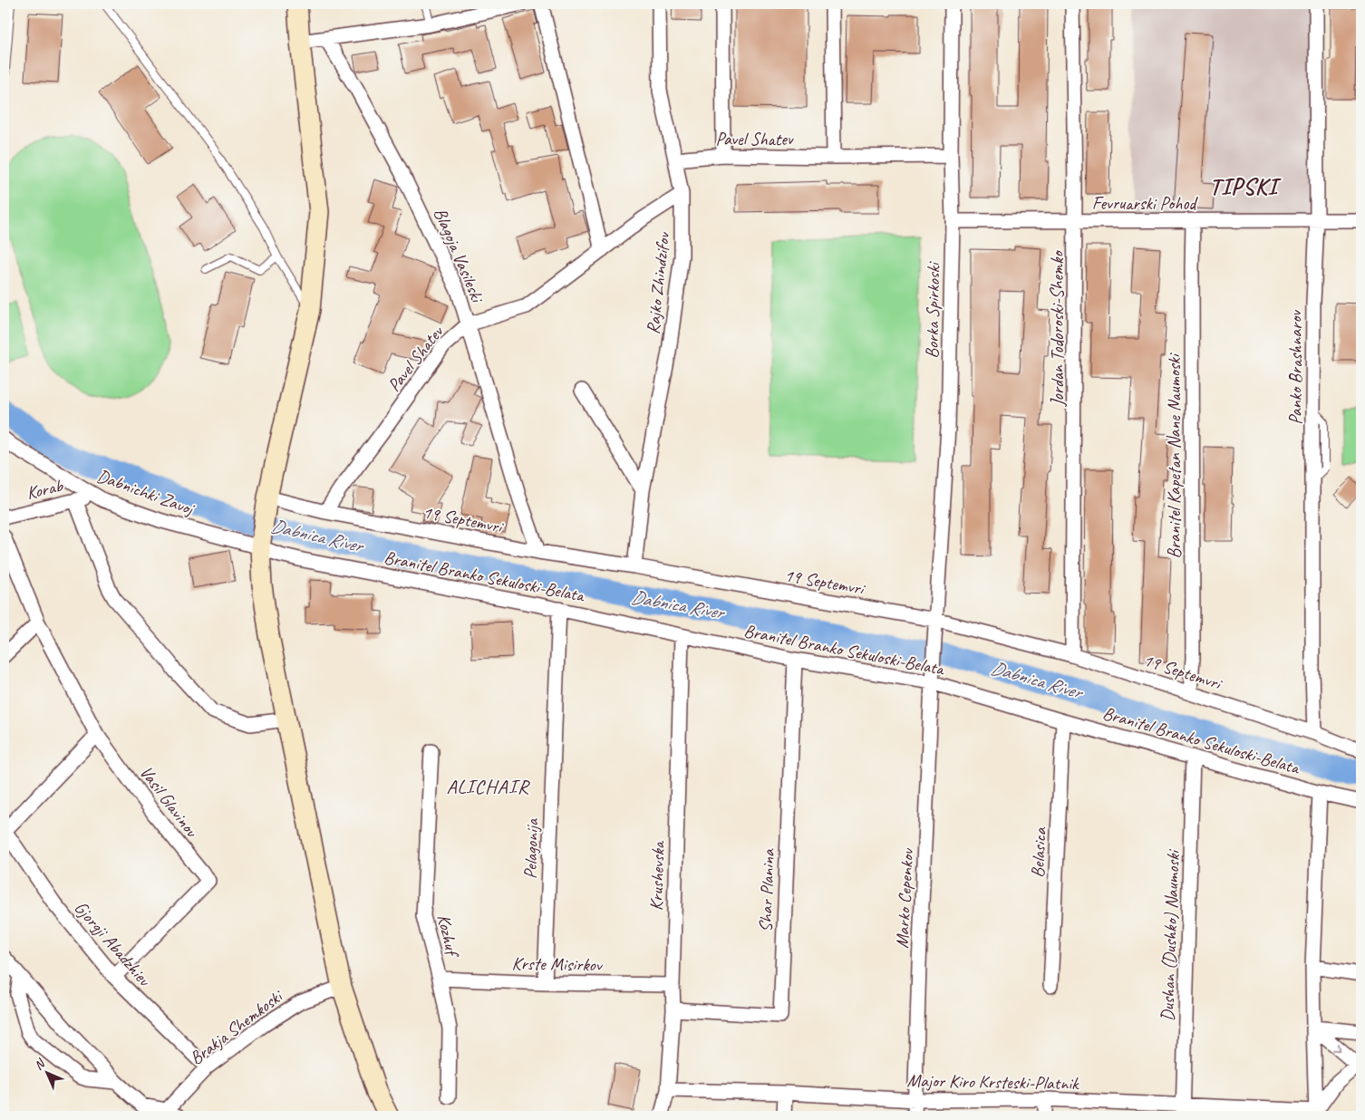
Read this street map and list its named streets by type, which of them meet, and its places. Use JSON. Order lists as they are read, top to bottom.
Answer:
{
  "streets": {
    "street": [
      "Pavel Shatev",
      "Fevruarski Pohod",
      "Blagoja Vasileski",
      "Rajko Zhindzifov",
      "Borka Spirkoski",
      "Jordan Todoroski-Shemko",
      "Panko Brashnarov",
      "Branitel Kapetan Nane Naumoski",
      "Korab",
      "Dabnichki Zavoj",
      "19 Septemvri",
      "Branitel Branko Sekuloski-Belata",
      "Vasil Glavinov",
      "Pelagonija",
      "Belasica",
      "Krushevska",
      "Shar Planina",
      "Marko Cepenkov",
      "Kozhuf",
      "Dushan (Dushko) Naumoski",
      "Gjorgji Abadzhiev",
      "Krste Misirkov",
      "Brakja Shemkoski",
      "Major Kiro Krsteski-Platnik"
    ]
  },
  "crossings": [
    ["Pavel Shatev", "Blagoja Vasileski"],
    ["Pavel Shatev", "Rajko Zhindzifov"],
    ["Pavel Shatev", "Borka Spirkoski"],
    ["Pavel Shatev", "19 Septemvri"],
    ["Fevruarski Pohod", "Borka Spirkoski"],
    ["Fevruarski Pohod", "Jordan Todoroski-Shemko"],
    ["Fevruarski Pohod", "Panko Brashnarov"],
    ["Fevruarski Pohod", "Branitel Kapetan Nane Naumoski"],
    ["Blagoja Vasileski", "19 Septemvri"],
    ["Rajko Zhindzifov", "19 Septemvri"],
    ["Borka Spirkoski", "19 Septemvri"],
    ["Borka Spirkoski", "Branitel Branko Sekuloski-Belata"],
    ["Borka Spirkoski", "Marko Cepenkov"],
    ["Jordan Todoroski-Shemko", "19 Septemvri"],
    ["Panko Brashnarov", "19 Septemvri"],
    ["Branitel Kapetan Nane Naumoski", "19 Septemvri"],
    ["Korab", "Dabnichki Zavoj"],
    ["Dabnichki Zavoj", "Branitel Branko Sekuloski-Belata"],
    ["Branitel Branko Sekuloski-Belata", "Pelagonija"],
    ["Branitel Branko Sekuloski-Belata", "Belasica"],
    ["Branitel Branko Sekuloski-Belata", "Krushevska"],
    ["Branitel Branko Sekuloski-Belata", "Shar Planina"],
    ["Branitel Branko Sekuloski-Belata", "Marko Cepenkov"],
    ["Branitel Branko Sekuloski-Belata", "Dushan (Dushko) Naumoski"],
    ["Vasil Glavinov", "Gjorgji Abadzhiev"],
    ["Pelagonija", "Krste Misirkov"],
    ["Krushevska", "Shar Planina"],
    ["Krushevska", "Krste Misirkov"],
    ["Krushevska", "Major Kiro Krsteski-Platnik"],
    ["Marko Cepenkov", "Major Kiro Krsteski-Platnik"],
    ["Kozhuf", "Krste Misirkov"],
    ["Dushan (Dushko) Naumoski", "Major Kiro Krsteski-Platnik"],
    ["Gjorgji Abadzhiev", "Brakja Shemkoski"]
  ],
  "districts": ["TIPSKI", "ALICHAIR"],
  "water": ["Dabnica River"],
  "north": "top left"
}
